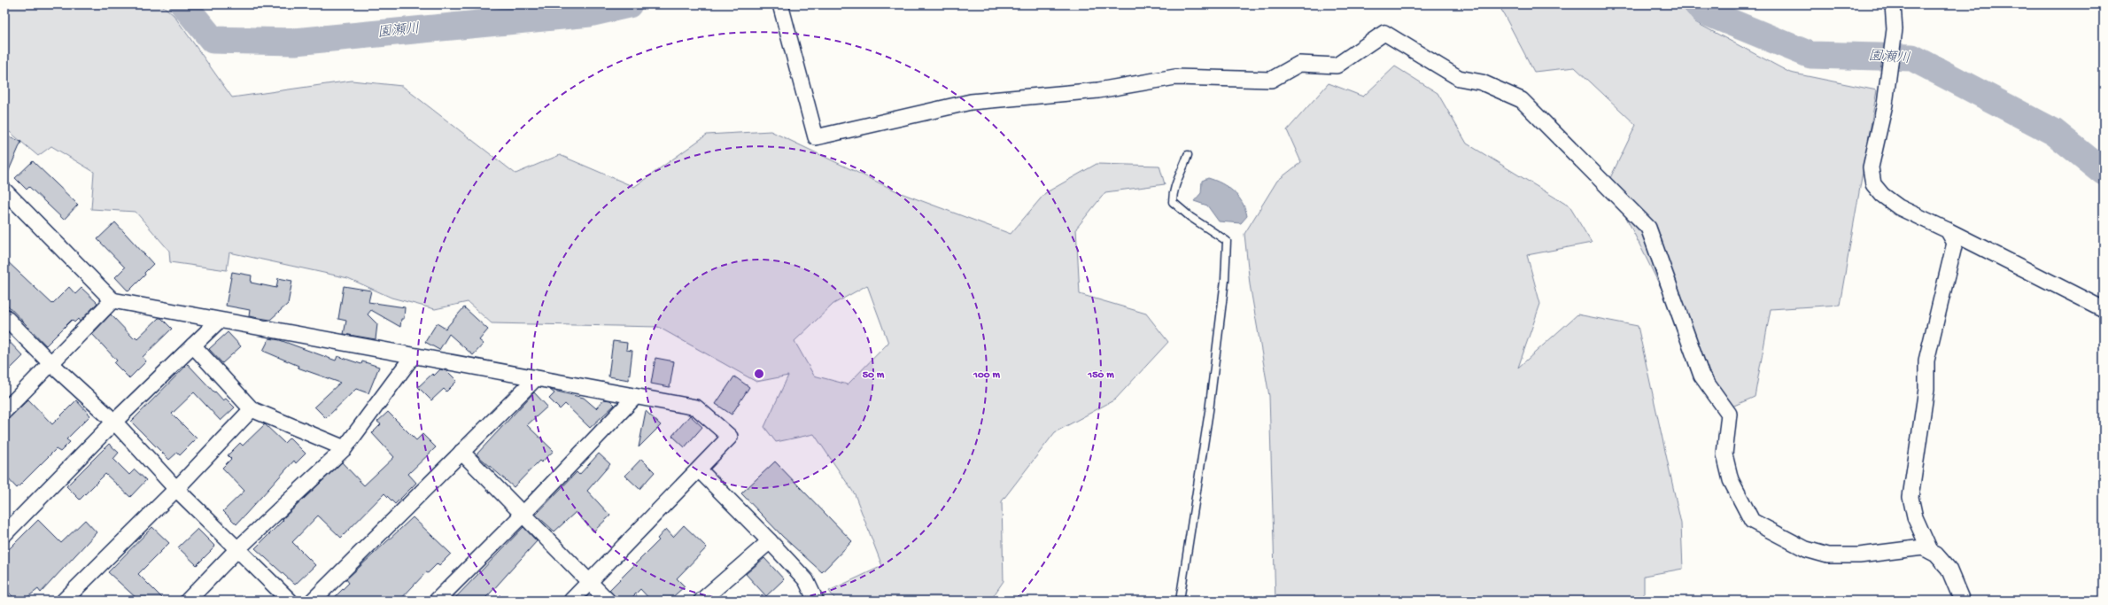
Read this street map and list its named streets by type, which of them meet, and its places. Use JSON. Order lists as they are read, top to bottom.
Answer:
{
  "water": ["園瀬川"],
  "rings": ["50 m", "100 m", "150 m"]
}
